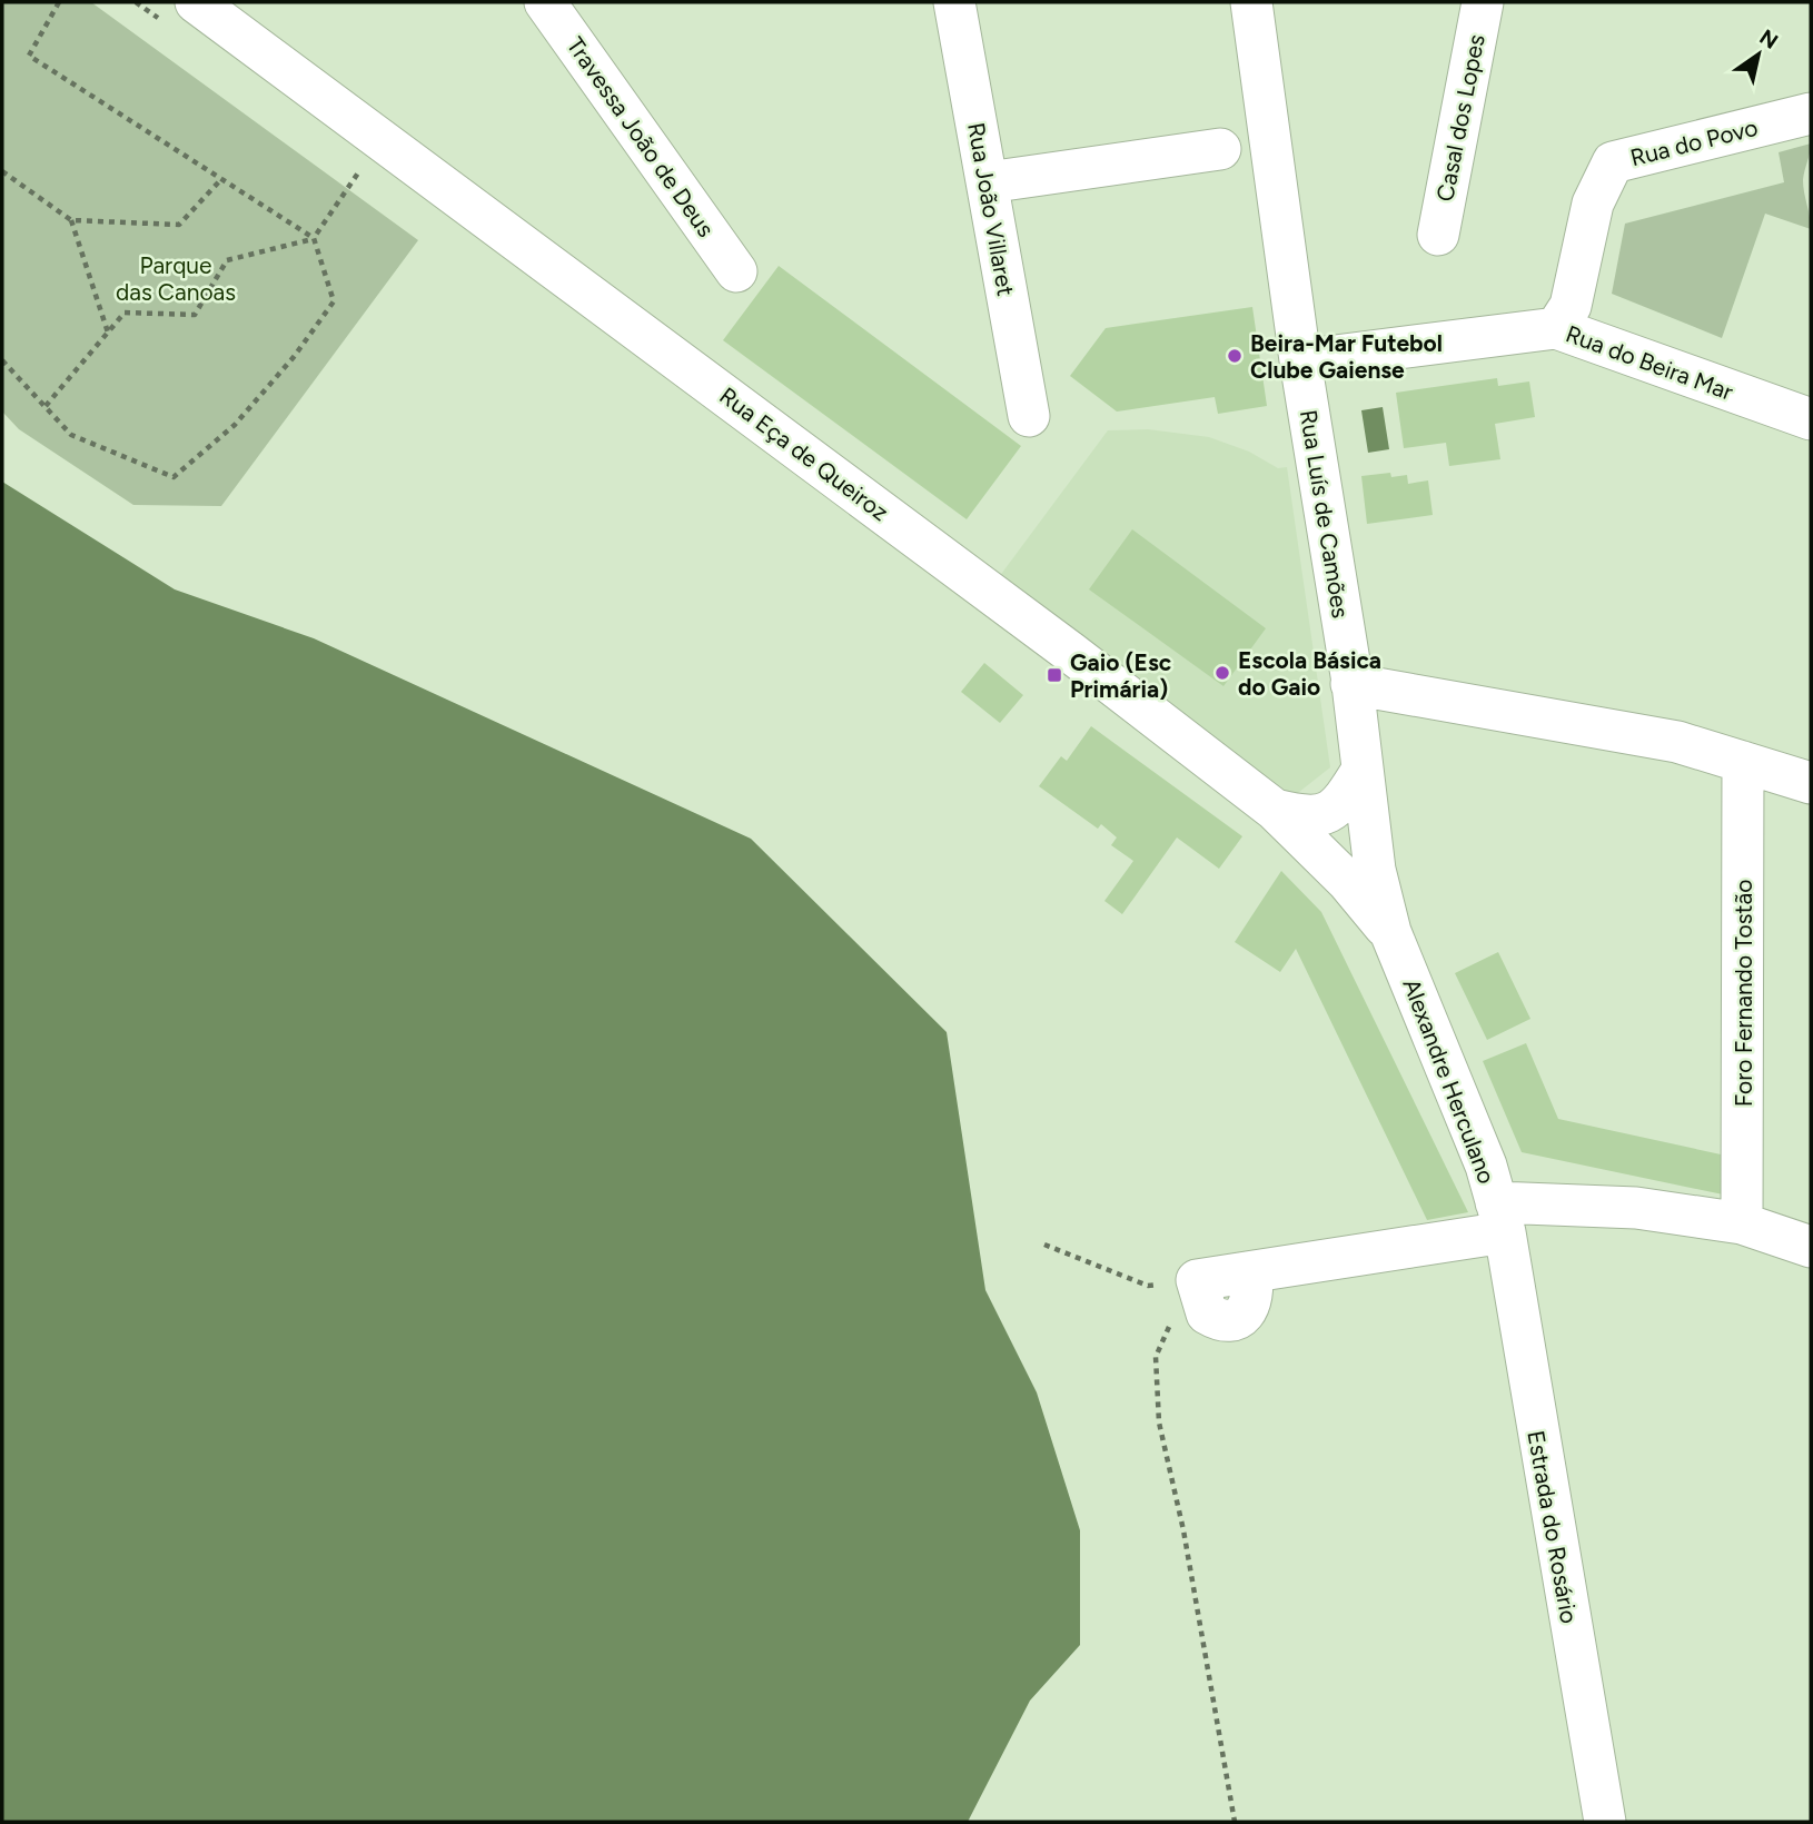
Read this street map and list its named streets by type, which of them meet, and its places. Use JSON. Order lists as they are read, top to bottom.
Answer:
{
  "streets": {
    "street": [
      "Casal dos Lopes",
      "Travessa João de Deus",
      "Rua do Povo",
      "Rua João Villaret",
      "Rua do Beira Mar",
      "Rua Eça de Queiroz",
      "Rua Luís de Camões",
      "Foro Fernando Tostão",
      "Alexandre Herculano",
      "Estrada do Rosário"
    ]
  },
  "crossings": [
    ["Rua do Povo", "Rua do Beira Mar"],
    ["Rua do Beira Mar", "Rua Luís de Camões"],
    ["Rua Eça de Queiroz", "Rua Luís de Camões"],
    ["Rua Eça de Queiroz", "Alexandre Herculano"],
    ["Rua Luís de Camões", "Alexandre Herculano"],
    ["Alexandre Herculano", "Estrada do Rosário"]
  ],
  "parks": ["Parque das Canoas"],
  "places": {
    "other": ["Beira-Mar Futebol Clube Gaiense", "Escola Básica do Gaio"],
    "transit": ["Gaio (Esc Primária)"]
  },
  "north": "top right"
}
